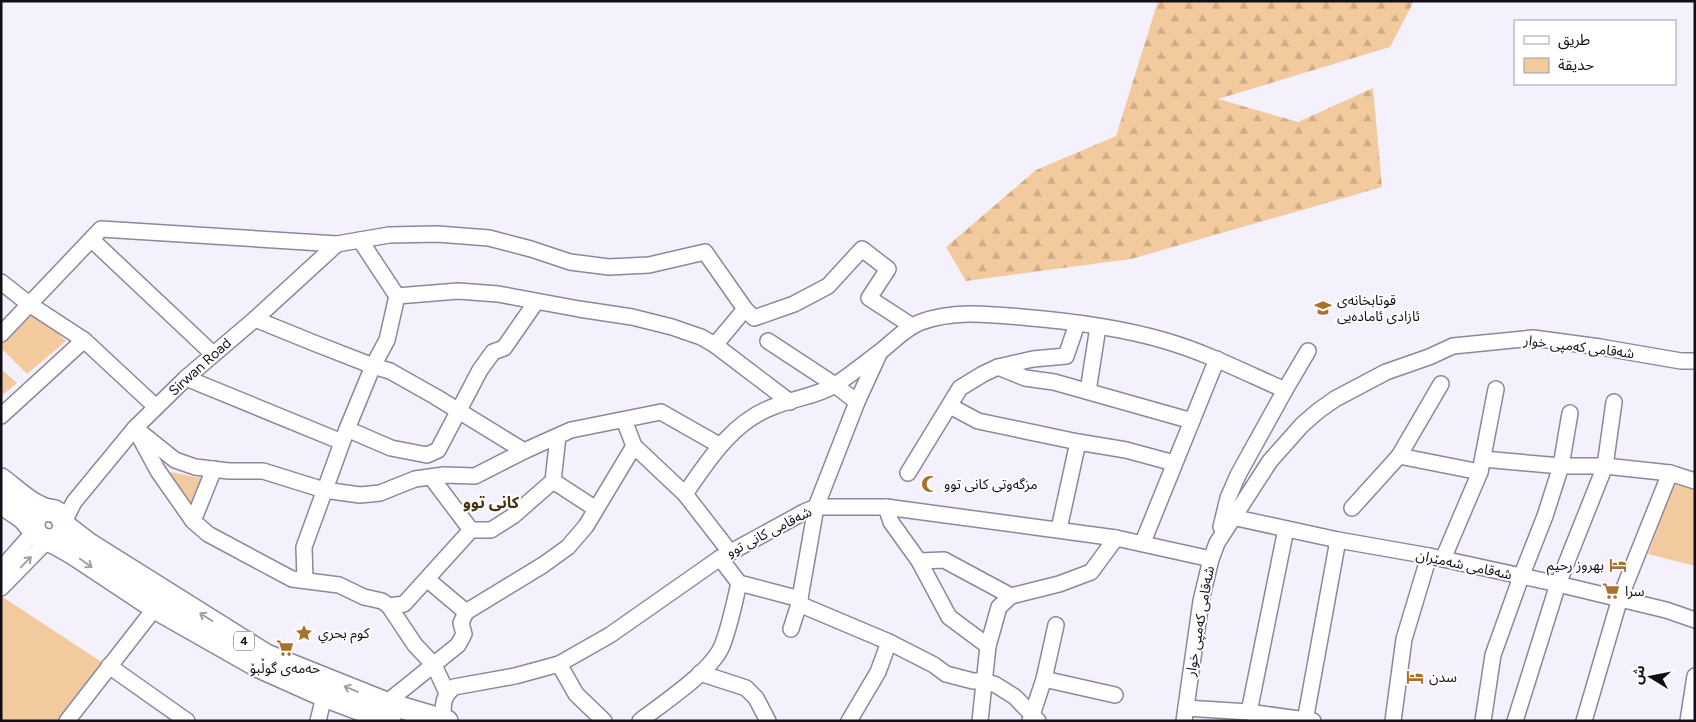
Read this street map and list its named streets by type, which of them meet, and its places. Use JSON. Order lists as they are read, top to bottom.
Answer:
{
  "streets": {
    "highway": ["4"],
    "street": [
      "شەقامی کەمپی خوار",
      "Sirwan Road",
      "شەقامی کانی توو",
      "شەقامی شەمێران"
    ]
  },
  "crossings": [
    ["شەقامی کەمپی خوار", "شەقامی کانی توو"],
    ["شەقامی کەمپی خوار", "شەقامی شەمێران"],
    ["Sirwan Road", "4"]
  ],
  "districts": ["کانی توو"],
  "places": {
    "school or university": ["قوتابخانەی ئازادی ئامادەیی"],
    "mosque": ["مزگەوتی کانی توو"],
    "hotel": ["بهروز رحیم", "سدن"],
    "supermarket": ["سرا", "حەمەی گوڵبۆ"],
    "place": ["کوم بحري"]
  },
  "legend": ["طريق", "حديقة"],
  "north": "left"
}
